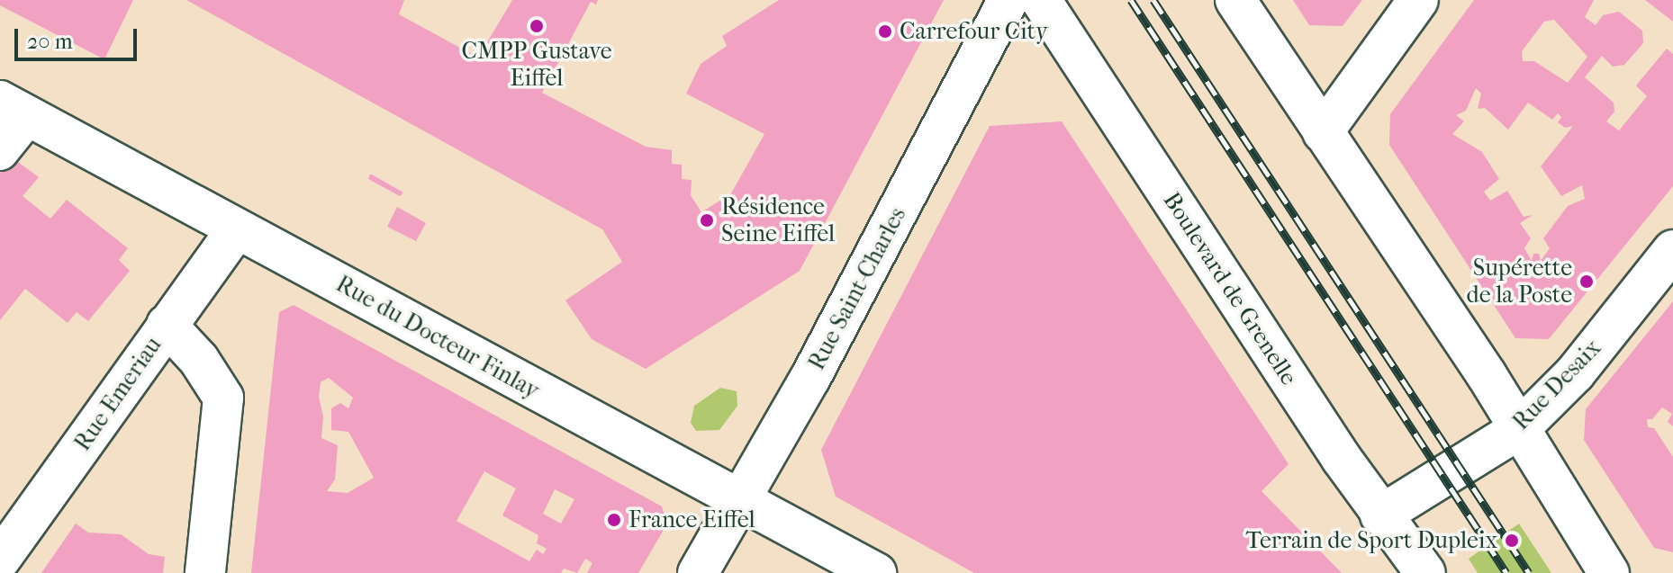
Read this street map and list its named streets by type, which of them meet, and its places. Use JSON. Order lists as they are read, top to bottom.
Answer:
{
  "streets": {
    "street": [
      "Rue Saint-Charles",
      "Boulevard de Grenelle",
      "Rue du Docteur Finlay",
      "Rue Desaix",
      "Rue Emeriau"
    ]
  },
  "crossings": [
    ["Rue Saint-Charles", "Rue du Docteur Finlay"],
    ["Boulevard de Grenelle", "Rue Desaix"],
    ["Rue du Docteur Finlay", "Rue Emeriau"]
  ],
  "places": [
    "CMPP Gustave Eiffel",
    "Carrefour City",
    "Résidence Seine Eiffel",
    "Supérette de la Poste",
    "France Eiffel",
    "Terrain de Sport Dupleix"
  ],
  "scale_bar": "20 m"
}
